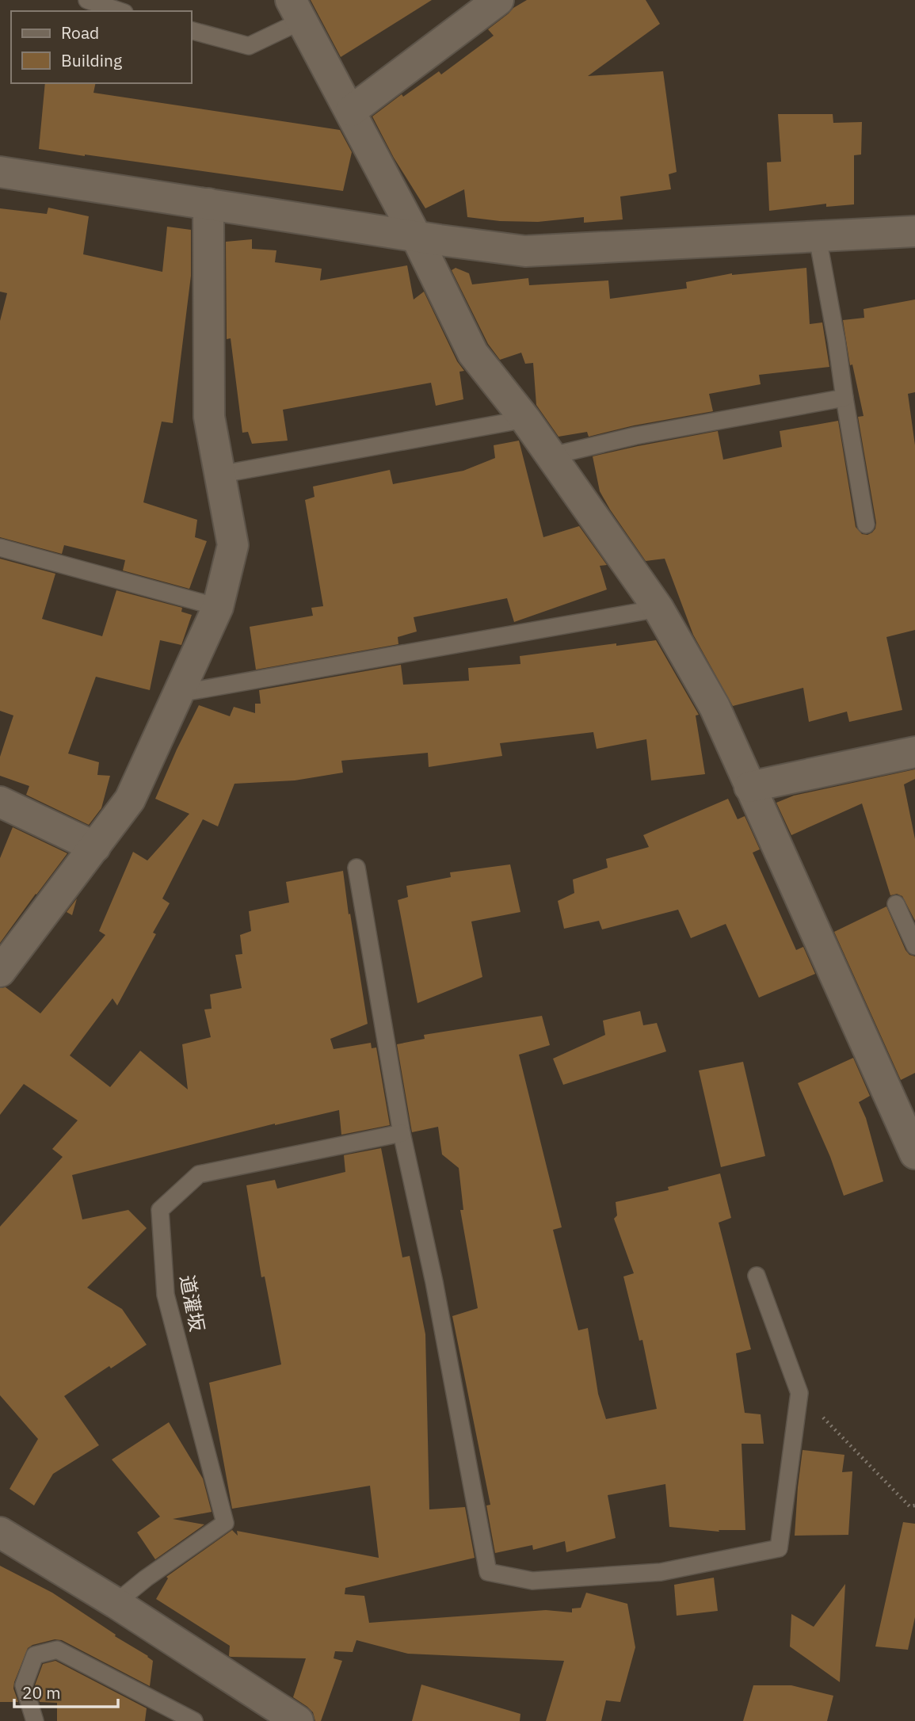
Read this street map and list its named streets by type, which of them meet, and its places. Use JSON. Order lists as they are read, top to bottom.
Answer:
{
  "streets": {
    "lane": ["道灌坂"]
  },
  "legend": ["Road", "Building"],
  "scale_bar": "20 m"
}
